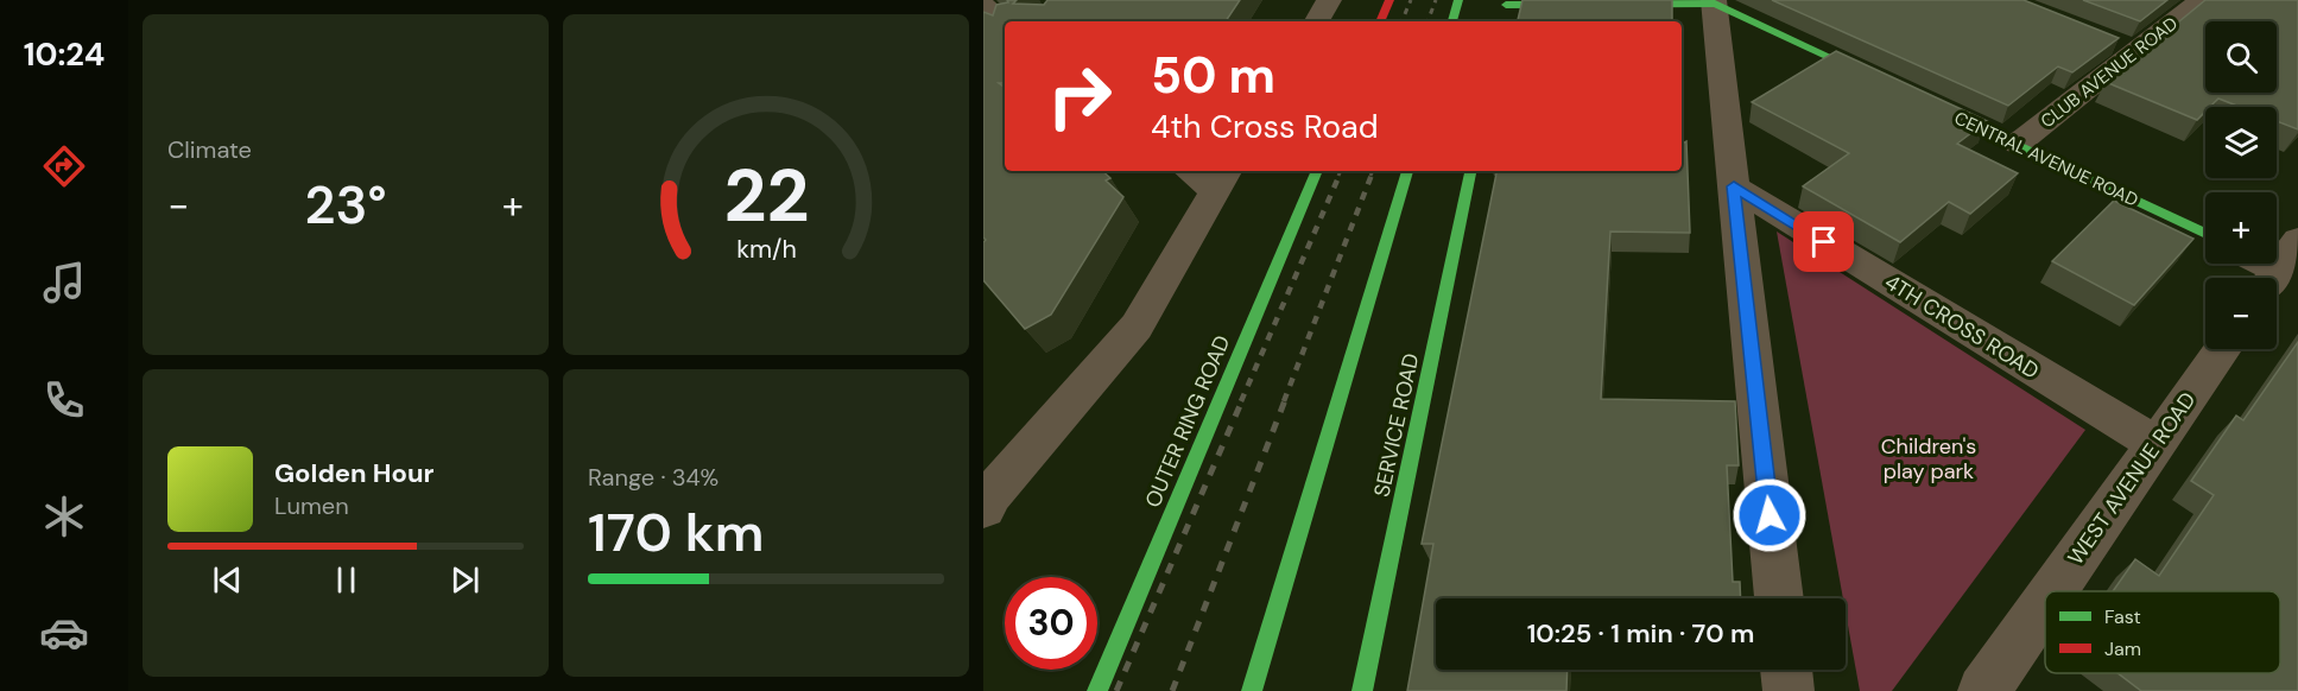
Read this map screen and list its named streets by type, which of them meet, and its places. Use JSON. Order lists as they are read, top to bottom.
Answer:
{
  "streets": {
    "main road": ["CENTRAL AVENUE ROAD", "OUTER RING ROAD", "SERVICE ROAD"],
    "street": ["CLUB AVENUE ROAD", "4TH CROSS ROAD", "WEST AVENUE ROAD"]
  },
  "crossings": [
    ["CLUB AVENUE ROAD", "CENTRAL AVENUE ROAD"],
    ["4TH CROSS ROAD", "WEST AVENUE ROAD"]
  ],
  "parks": ["Children's play park"],
  "legend": ["Fast", "Jam"],
  "page": {
    "tabs": "10:24",
    "tile": [
      "Climate",
      ["Range · 34%", "170 km"]
    ],
    "map_buttons": ["+", "−"],
    "turn": ["50 m", "4th Cross Road"],
    "heat": ["−", "23°", "+"],
    "song": ["Golden Hour", "Lumen"],
    "limit": "30",
    "trip": "10:25 · 1 min · 70 m",
    "gauge": ["22", "km/h"]
  }
}
